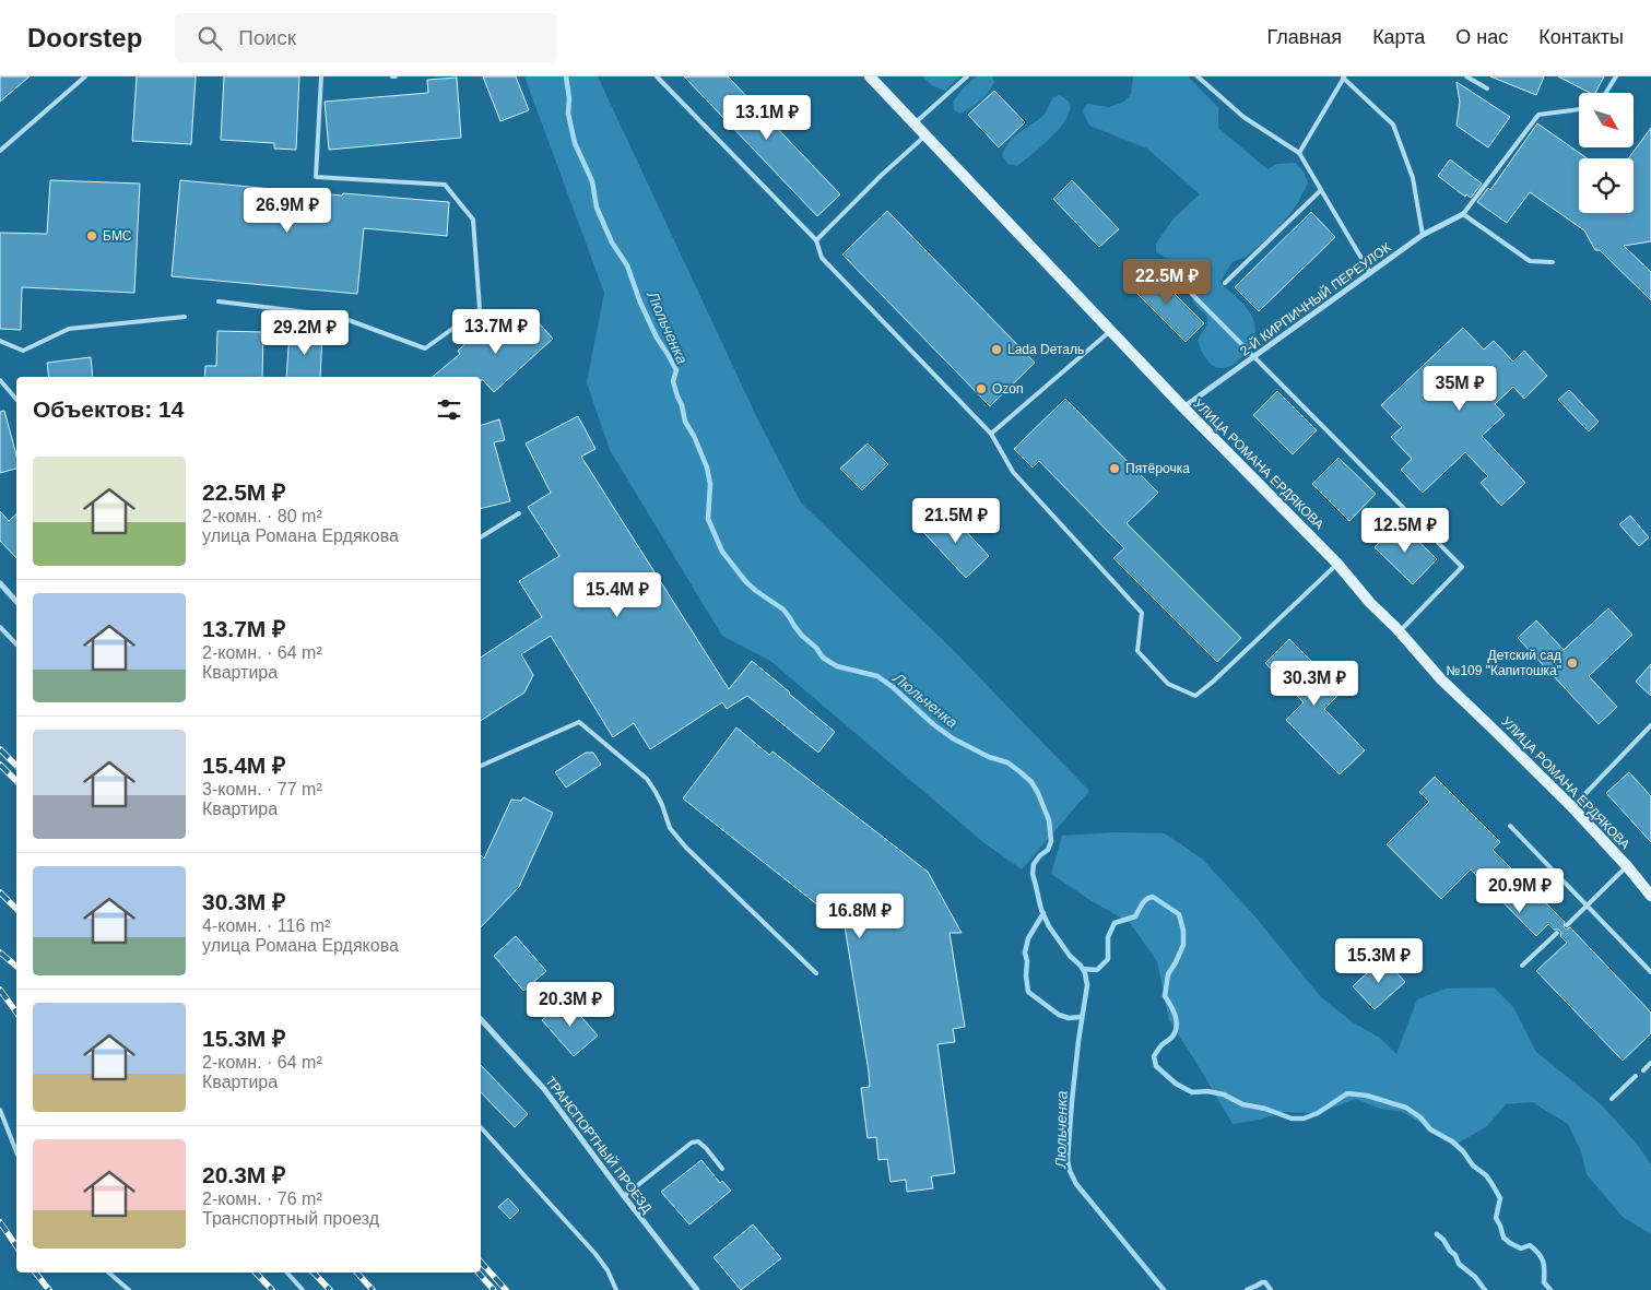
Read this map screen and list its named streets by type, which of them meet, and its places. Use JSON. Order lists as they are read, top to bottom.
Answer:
{
  "streets": {
    "street": ["2-Й КИРПИЧНЫЙ ПЕРЕУЛОК", "УЛИЦА РОМАНА ЕРДЯКОВА", "ТРАНСПОРТНЫЙ ПРОЕЗД"]
  },
  "crossings": [
    ["2-Й КИРПИЧНЫЙ ПЕРЕУЛОК", "УЛИЦА РОМАНА ЕРДЯКОВА"]
  ],
  "water": ["Люльченка"],
  "places": [
    "БМС",
    "Lada Dеталь",
    "Ozon",
    "Пятёрочка",
    "Детский сад №109 \"Капитошка\""
  ],
  "north": "bottom right",
  "page": {
    "header": "Doorstep",
    "search": "Поиск",
    "nav": [
      "Главная",
      "Карта",
      "О нас",
      "Контакты"
    ],
    "price": [
      "13.1M ₽",
      "26.9M ₽",
      "22.5M ₽",
      "13.7M ₽",
      "29.2M ₽",
      "35M ₽",
      "21.5M ₽",
      "12.5M ₽",
      "15.4M ₽",
      "30.3M ₽",
      "20.9M ₽",
      "16.8M ₽",
      "15.3M ₽",
      "20.3M ₽"
    ],
    "heading": "Объектов: 14",
    "list": [
      {
        "name": "22.5M ₽",
        "note": "2-комн. · 80 m² · улица Романа Ердякова"
      },
      {
        "name": "13.7M ₽",
        "note": "2-комн. · 64 m² · Квартира"
      },
      {
        "name": "15.4M ₽",
        "note": "3-комн. · 77 m² · Квартира"
      },
      {
        "name": "30.3M ₽",
        "note": "4-комн. · 116 m² · улица Романа Ердякова"
      },
      {
        "name": "15.3M ₽",
        "note": "2-комн. · 64 m² · Квартира"
      },
      {
        "name": "20.3M ₽",
        "note": "2-комн. · 76 m² · Транспортный проезд"
      }
    ]
  }
}
